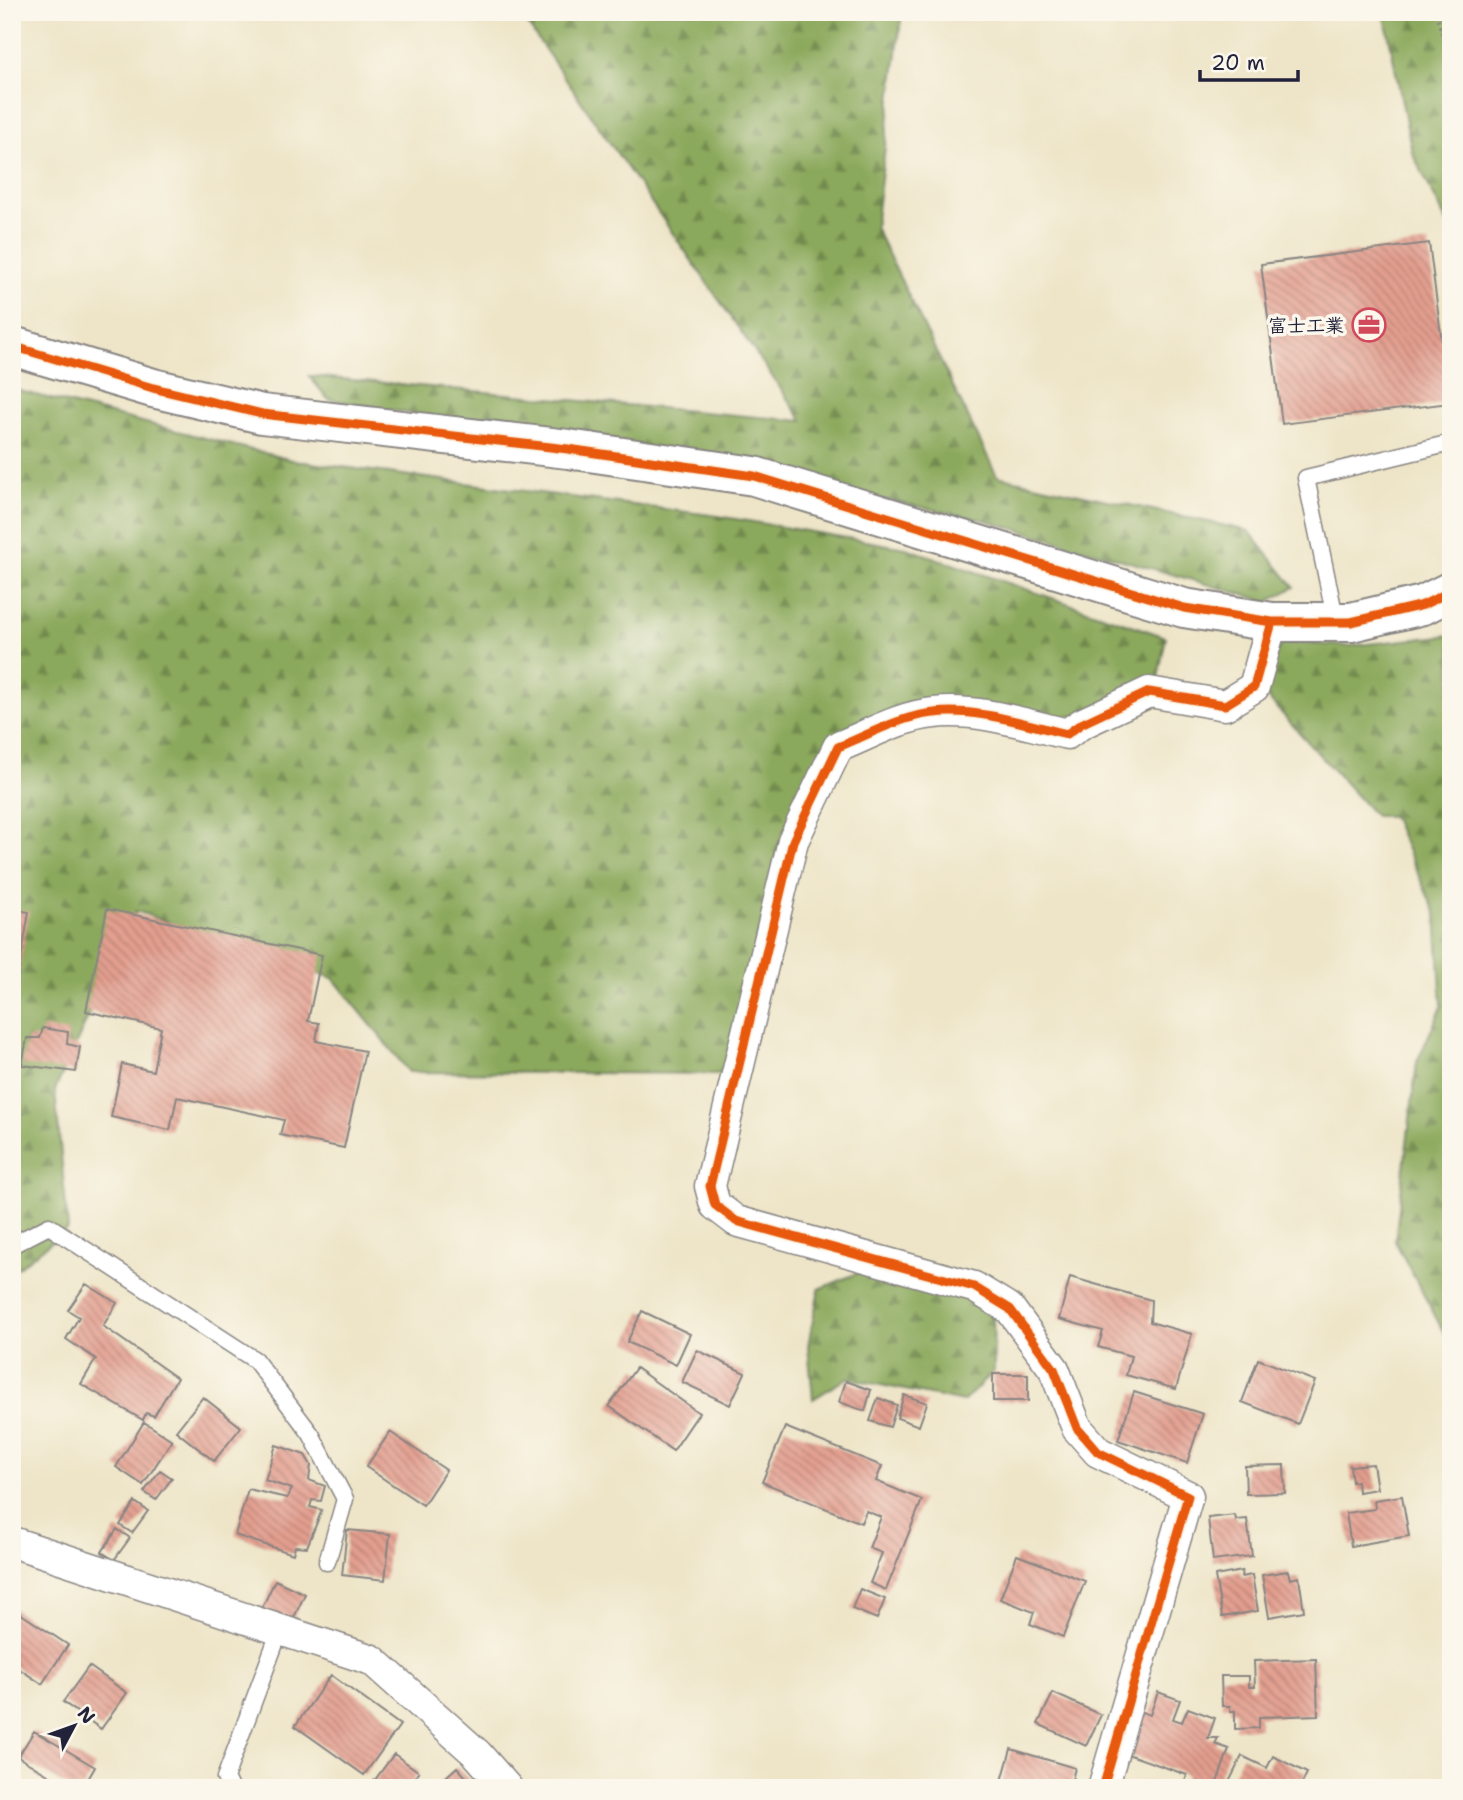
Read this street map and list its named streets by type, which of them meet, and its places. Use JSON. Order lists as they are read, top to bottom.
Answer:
{
  "places": {
    "office": ["富士工業"]
  },
  "scale_bar": "20 m",
  "north": "top right"
}
